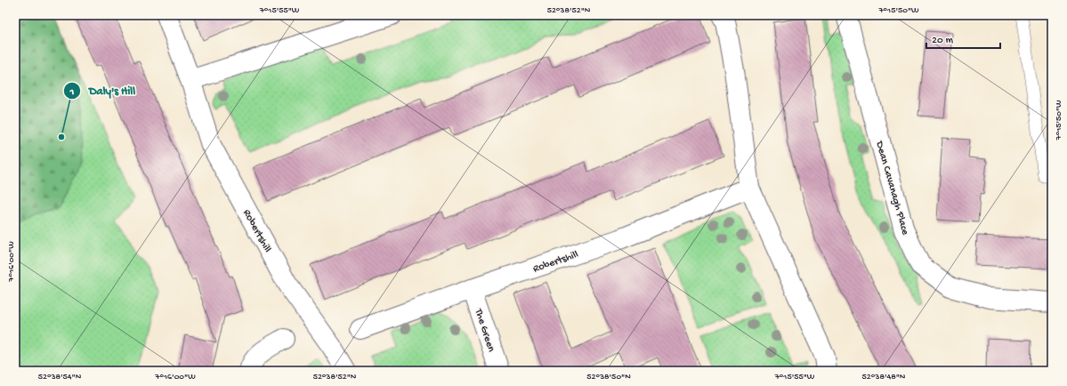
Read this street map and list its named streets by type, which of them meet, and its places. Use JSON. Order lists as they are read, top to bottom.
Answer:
{
  "streets": {
    "street": ["Dean Cavanagh Place", "Robertshill", "The Green"]
  },
  "crossings": [
    ["Robertshill", "The Green"]
  ],
  "places": ["Daly's Hill"],
  "scale_bar": "20 m",
  "coordinates": [
    "7°15'55\"W",
    "52°38'52\"N",
    "7°15'50\"W",
    "7°16'00\"W",
    "52°38'54\"N",
    "52°38'50\"N",
    "52°38'48\"N"
  ]
}
